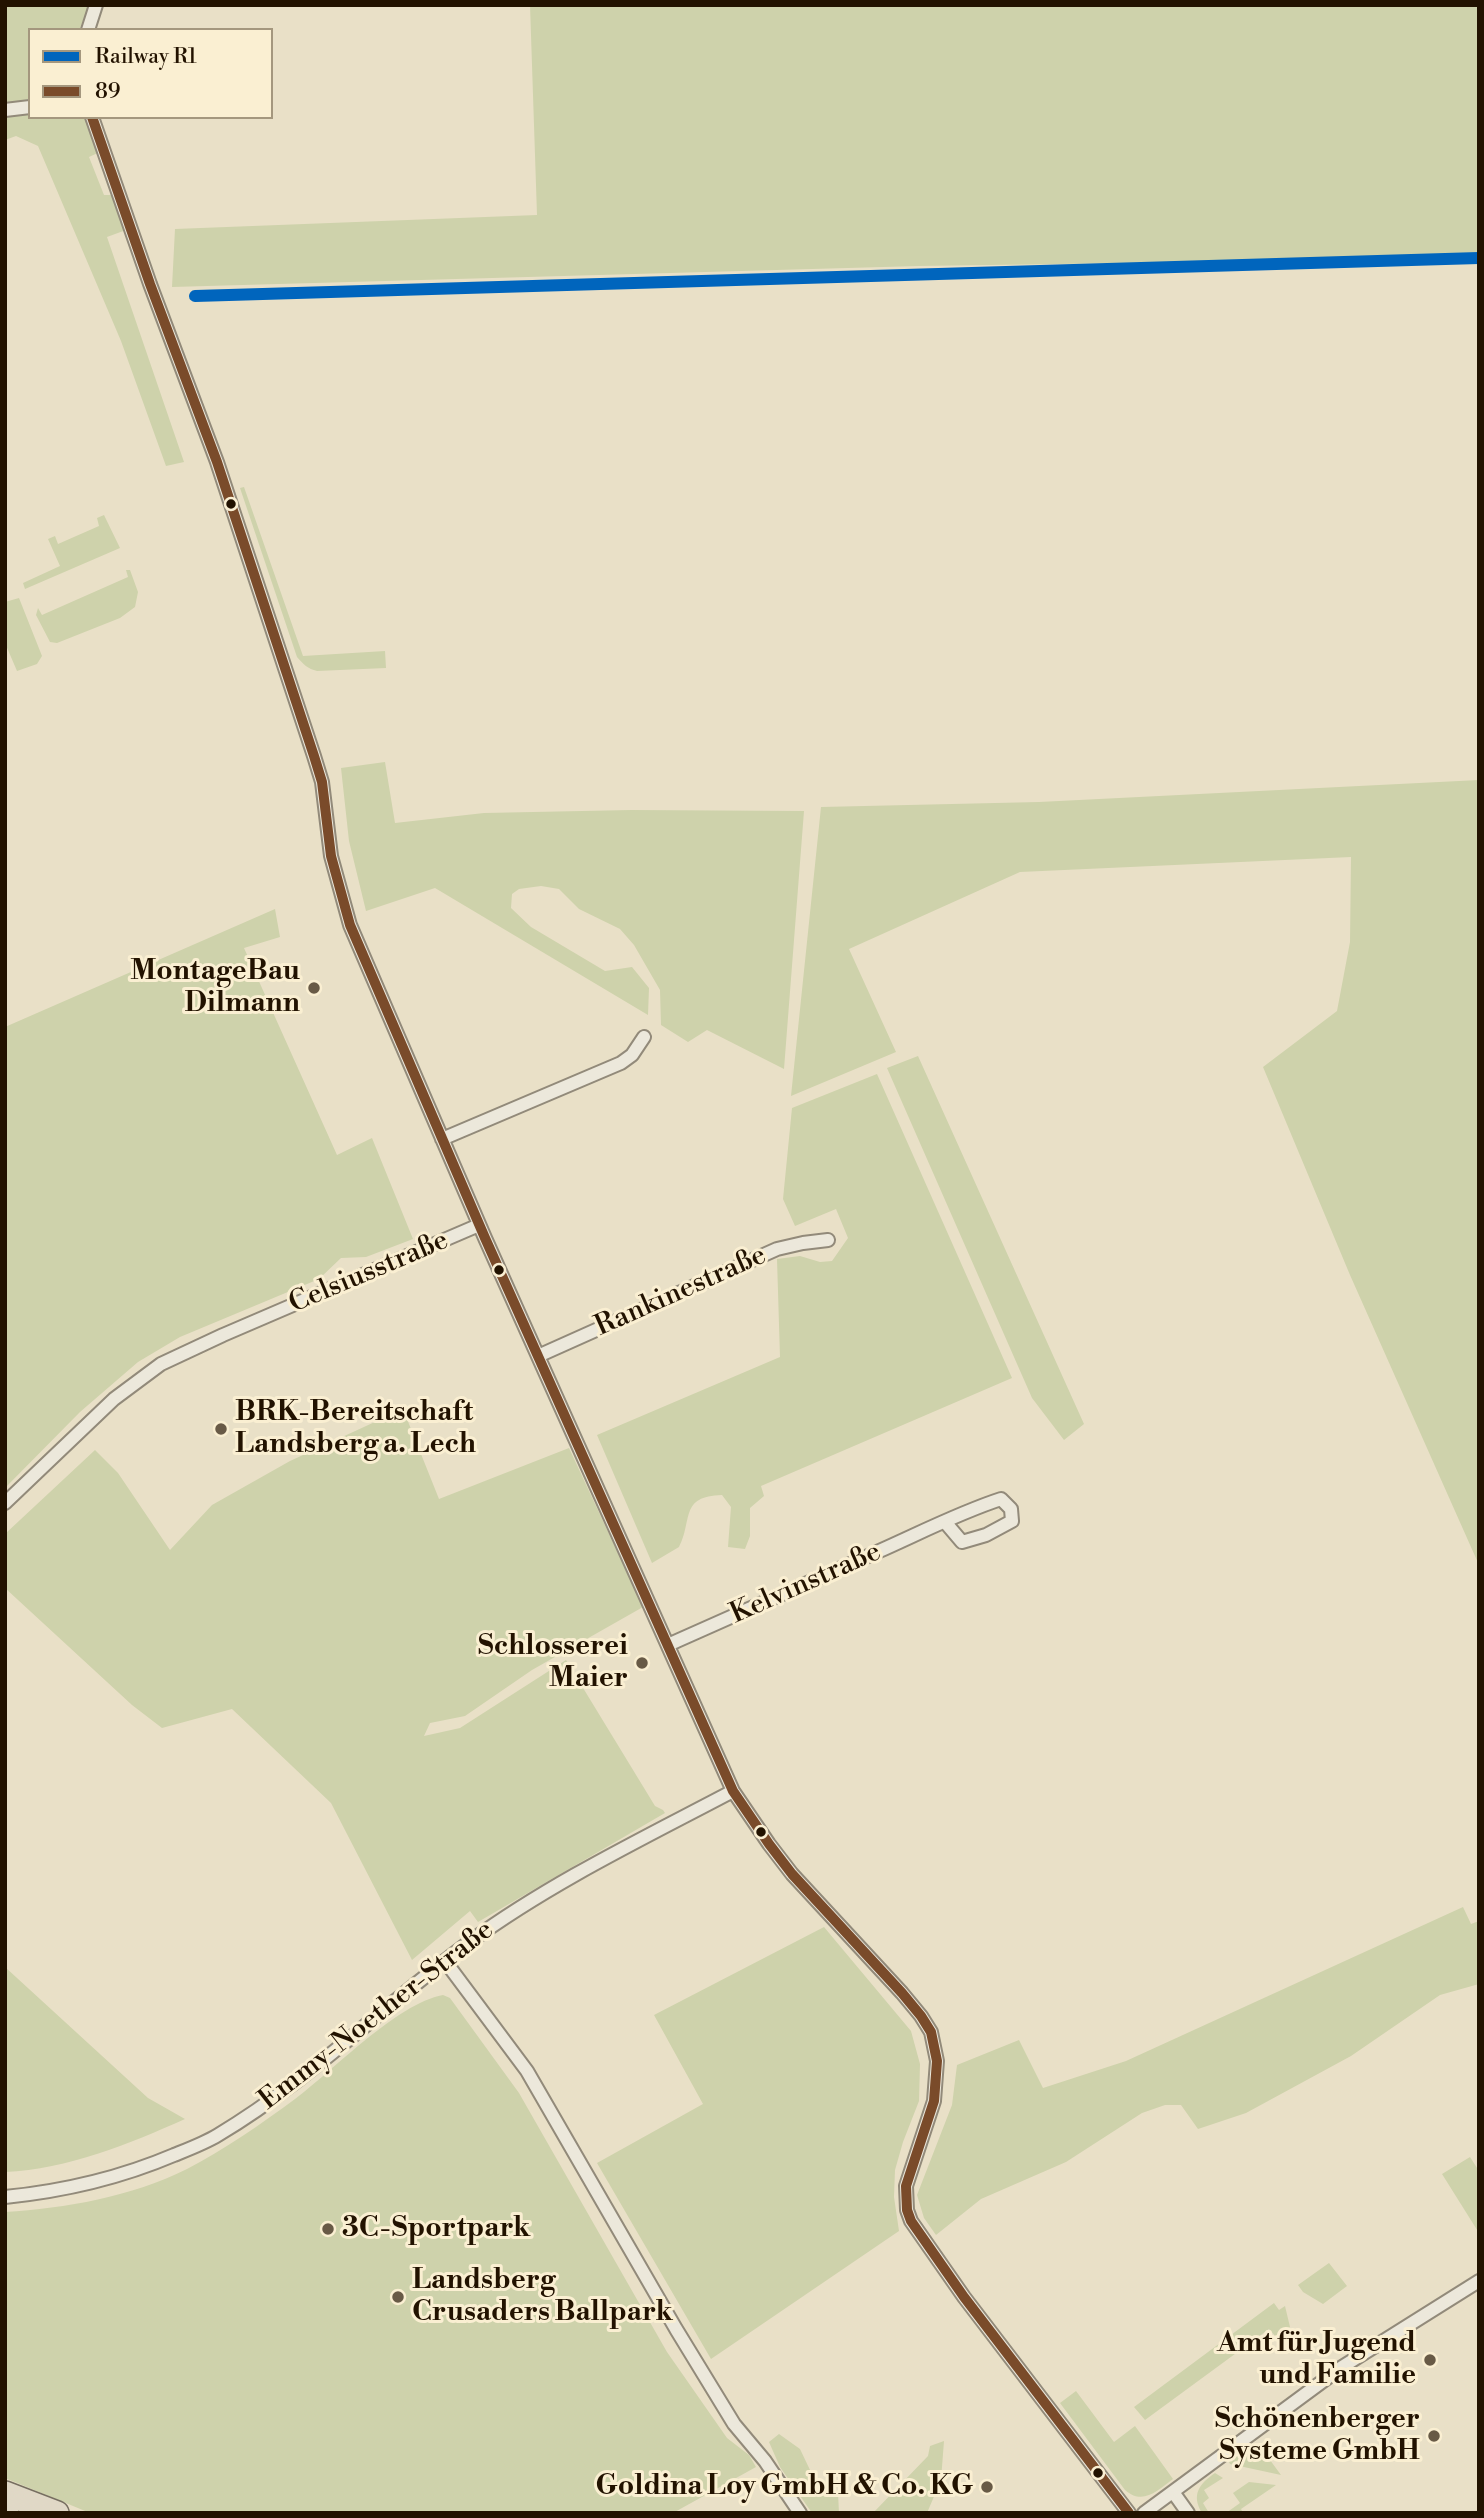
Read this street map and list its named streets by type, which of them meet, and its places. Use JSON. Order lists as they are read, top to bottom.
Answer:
{
  "streets": {
    "street": [
      "Celsiusstraße",
      "Rankinestraße",
      "Kelvinstraße",
      "Emmy-Noether-Straße"
    ]
  },
  "crossings": [
    ["Celsiusstraße", "Rankinestraße"],
    ["Celsiusstraße", "Kelvinstraße"],
    ["Celsiusstraße", "Emmy-Noether-Straße"]
  ],
  "places": [
    "MontageBau Dilmann",
    "BRK-Bereitschaft Landsberg a. Lech",
    "Schlosserei Maier",
    "3C-Sportpark",
    "Landsberg Crusaders Ballpark",
    "Amt für Jugend und Familie",
    "Schönenberger Systeme GmbH",
    "Goldina Loy GmbH & Co. KG"
  ],
  "lines": ["transit line 89", "rail line R1"],
  "legend": ["Railway R1", "89"]
}
